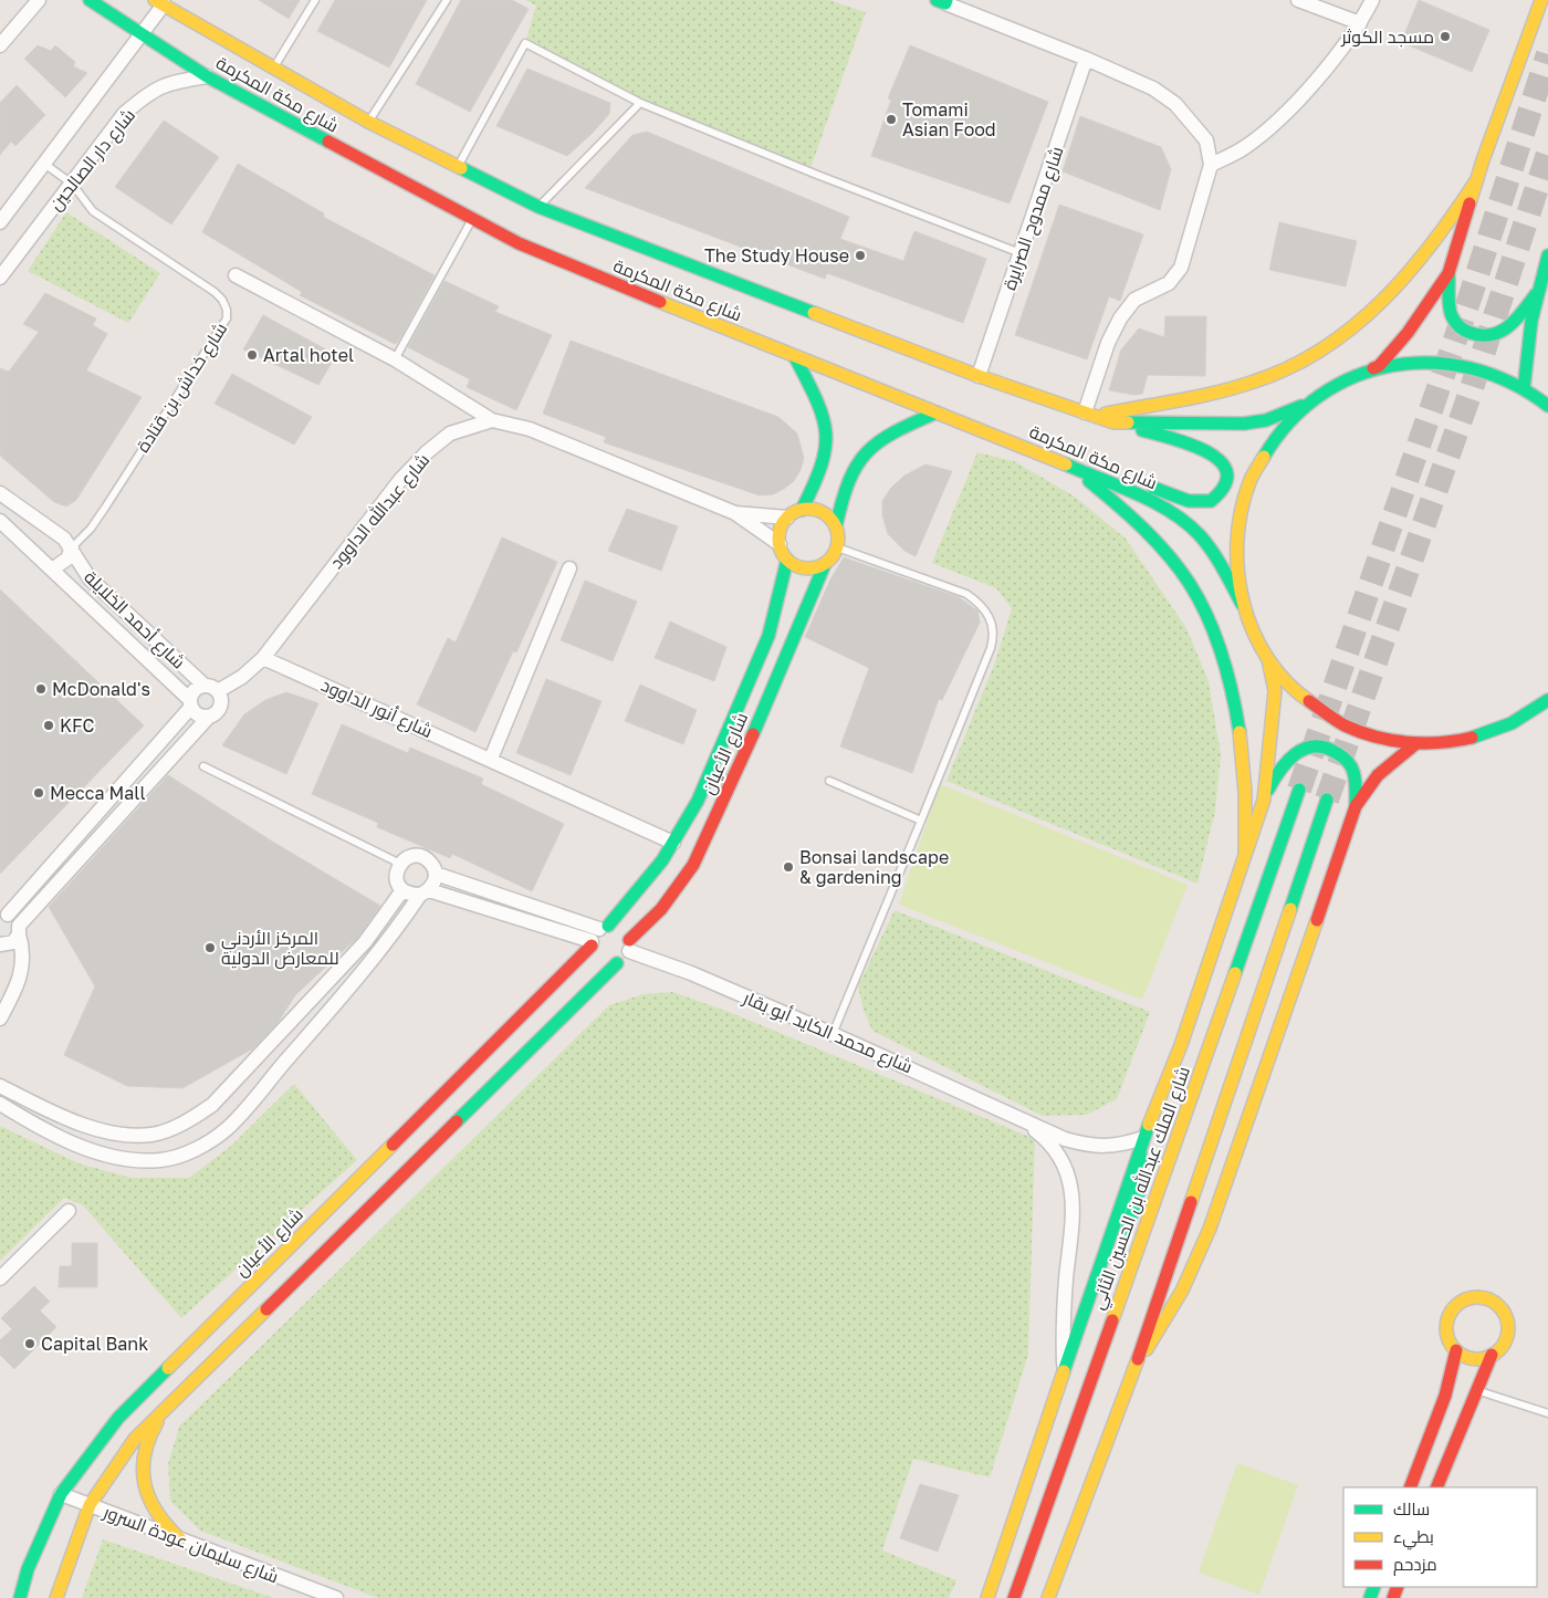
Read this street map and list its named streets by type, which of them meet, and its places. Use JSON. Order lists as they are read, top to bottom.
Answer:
{
  "streets": {
    "main road": ["شارع مكة المكرمة", "شارع الأعيان", "شارع الملك عبدالله بن الحسين الثاني"],
    "street": [
      "شارع دار الصالحين",
      "شارع ممدوح الصرايرة",
      "شارع عبدالله الداوود",
      "شارع أحمد الخلايلة",
      "شارع أنور الداوود",
      "شارع محمد الكايد أبو بقار",
      "شارع سليمان عودة السرور"
    ],
    "lane": ["شارع خداش بن قتادة"]
  },
  "crossings": [
    ["شارع مكة المكرمة", "شارع دار الصالحين"],
    ["شارع مكة المكرمة", "شارع ممدوح الصرايرة"],
    ["شارع دار الصالحين", "شارع خداش بن قتادة"],
    ["شارع خداش بن قتادة", "شارع أحمد الخلايلة"],
    ["شارع عبدالله الداوود", "شارع أحمد الخلايلة"],
    ["شارع عبدالله الداوود", "شارع أنور الداوود"],
    ["شارع أنور الداوود", "شارع الأعيان"],
    ["شارع الأعيان", "شارع محمد الكايد أبو بقار"],
    ["شارع الأعيان", "شارع سليمان عودة السرور"]
  ],
  "places": [
    "مسجد الكوثر",
    "Tomami Asian Food",
    "The Study House",
    "Artal hotel",
    "McDonald's",
    "KFC",
    "Mecca Mall",
    "Bonsai landscape & gardening",
    "المركز الأردني للمعارض الدولية",
    "Capital Bank"
  ],
  "legend": ["سالك", "بطيء", "مزدحم"]
}
